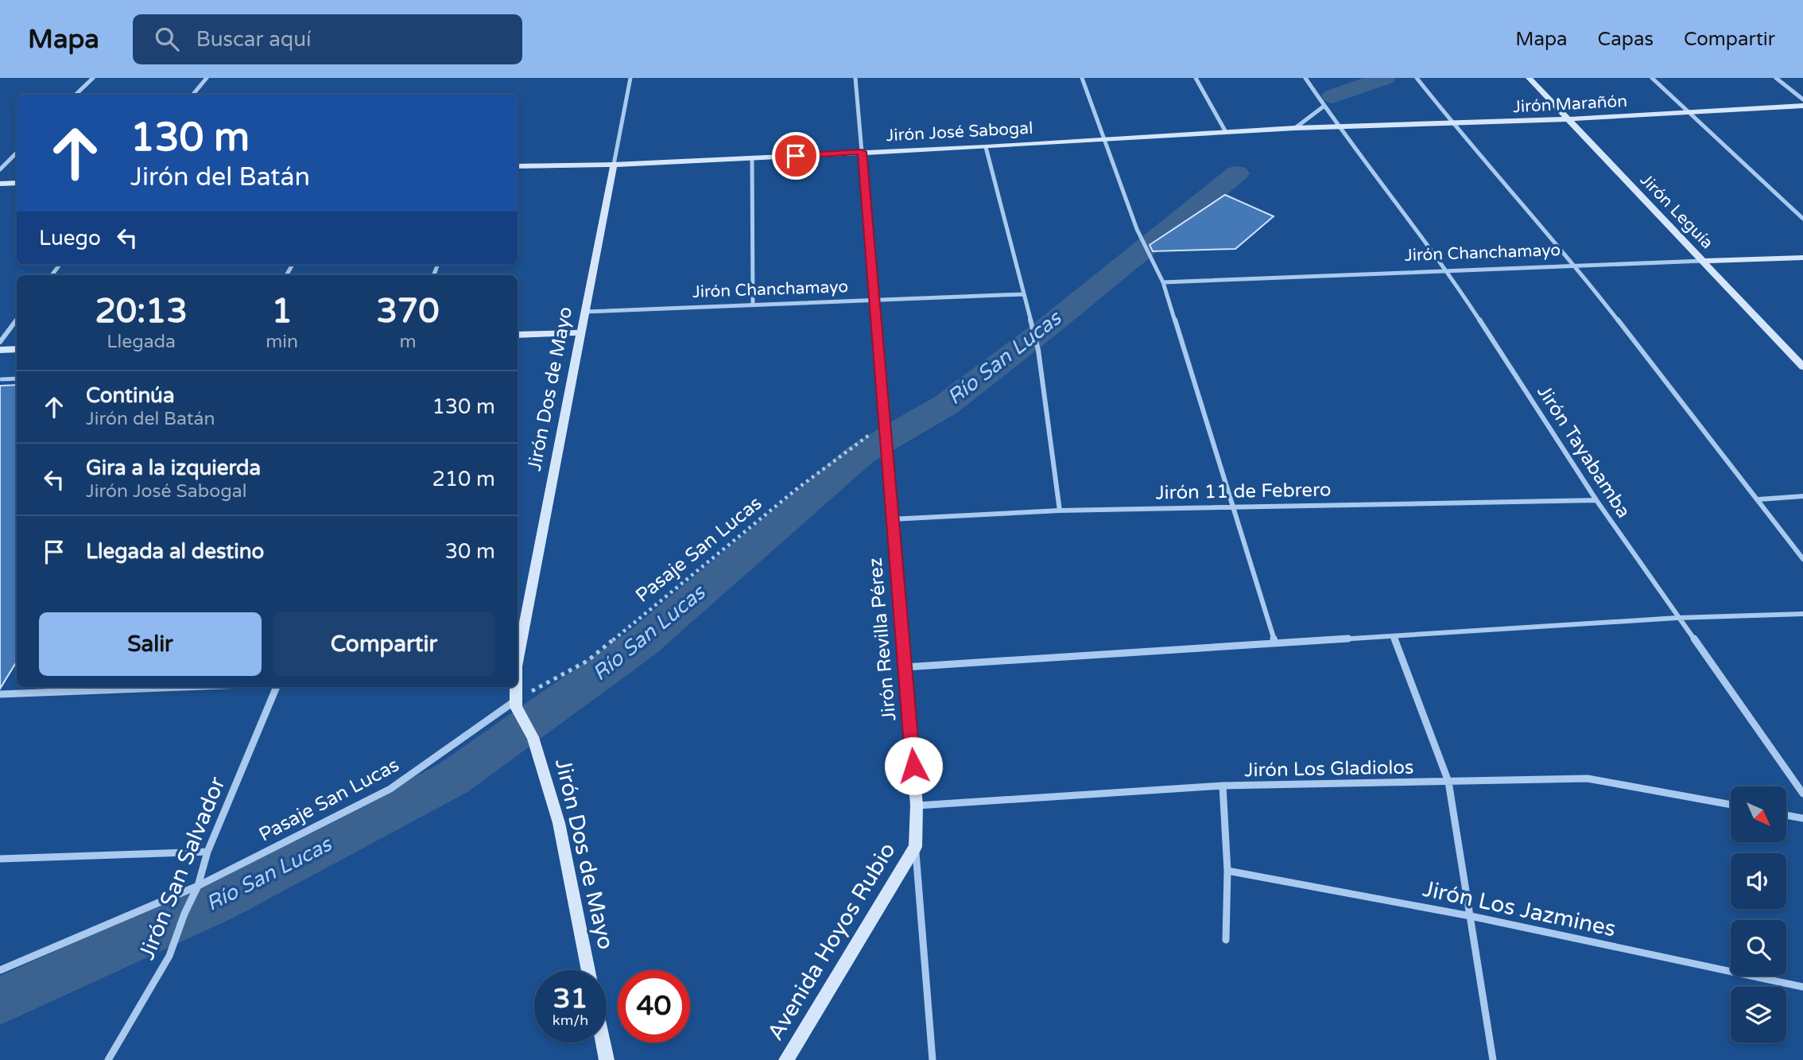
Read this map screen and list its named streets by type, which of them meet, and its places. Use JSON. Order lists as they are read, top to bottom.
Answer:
{
  "streets": {
    "street": [
      "Jirón Marañón",
      "Jirón José Sabogal",
      "Jirón Leguía",
      "Jirón Chanchamayo",
      "Jirón Dos de Mayo",
      "Jirón Tayabamba",
      "Jirón 11 de Febrero",
      "Pasaje San Lucas",
      "Jirón Revilla Pérez",
      "Jirón Los Gladiolos",
      "Jirón San Salvador",
      "Jirón Los Jazmines",
      "Avenida Hoyos Rubio"
    ]
  },
  "crossings": [
    ["Jirón Marañón", "Jirón José Sabogal"],
    ["Jirón Marañón", "Jirón Leguía"],
    ["Jirón Marañón", "Jirón Tayabamba"],
    ["Jirón José Sabogal", "Jirón Dos de Mayo"],
    ["Jirón José Sabogal", "Jirón Tayabamba"],
    ["Jirón José Sabogal", "Jirón Revilla Pérez"],
    ["Jirón Leguía", "Jirón Chanchamayo"],
    ["Jirón Chanchamayo", "Jirón Dos de Mayo"],
    ["Jirón Chanchamayo", "Jirón Tayabamba"],
    ["Jirón Chanchamayo", "Jirón Revilla Pérez"],
    ["Jirón Dos de Mayo", "Pasaje San Lucas"],
    ["Jirón Tayabamba", "Jirón 11 de Febrero"],
    ["Jirón 11 de Febrero", "Jirón Revilla Pérez"],
    ["Pasaje San Lucas", "Jirón Revilla Pérez"],
    ["Pasaje San Lucas", "Jirón San Salvador"],
    ["Jirón Revilla Pérez", "Jirón Los Gladiolos"],
    ["Jirón Revilla Pérez", "Avenida Hoyos Rubio"]
  ],
  "water": ["Río San Lucas"],
  "north": "bottom right",
  "page": {
    "header": "Mapa",
    "search": "Buscar aquí",
    "nav": ["Mapa", "Capas", "Compartir"],
    "turn": ["130 m", "Jirón del Batán"],
    "then": "Luego",
    "eta": [
      "20:13",
      "Llegada",
      "1",
      "min",
      "370",
      "m"
    ],
    "list": [
      {
        "name": "Continúa",
        "note": "Jirón del Batán",
        "value": "130 m"
      },
      {
        "name": "Gira a la izquierda",
        "note": "Jirón José Sabogal",
        "value": "210 m"
      },
      {
        "name": "Llegada al destino",
        "value": "30 m"
      }
    ],
    "buttons": ["Salir", "Compartir"],
    "speed": "31 km/h",
    "limit": "40"
  }
}
